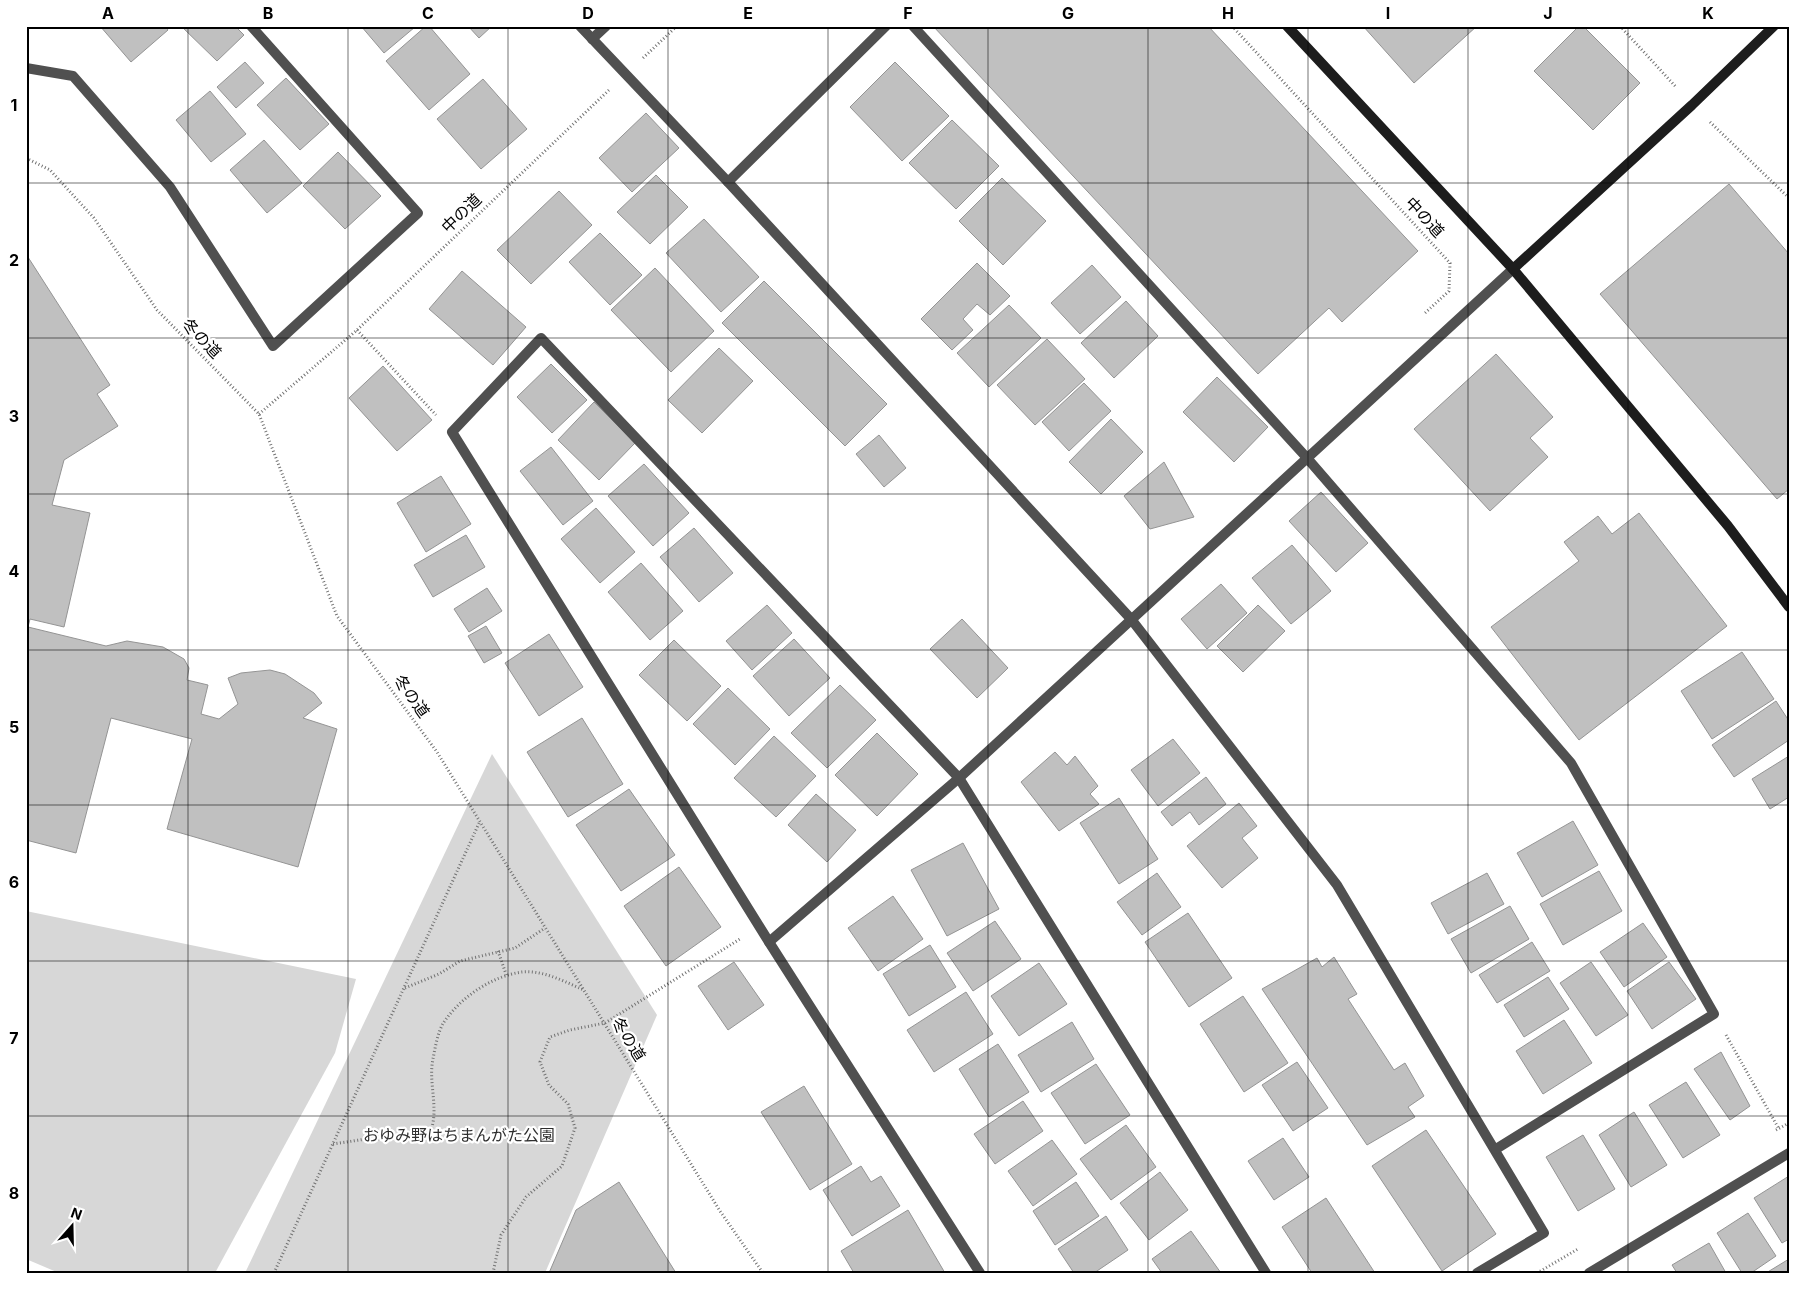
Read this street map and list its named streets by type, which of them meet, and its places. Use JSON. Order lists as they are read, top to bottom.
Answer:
{
  "streets": {
    "path": ["中の道", "冬の道"]
  },
  "crossings": [
    ["中の道", "冬の道"]
  ],
  "parks": ["おゆみ野はちまんがた公園"],
  "north": "top",
  "grid": {
    "columns": [
      "A",
      "B",
      "C",
      "D",
      "E",
      "F",
      "G",
      "H",
      "I",
      "J",
      "K"
    ],
    "rows": [
      "1",
      "2",
      "3",
      "4",
      "5",
      "6",
      "7",
      "8"
    ]
  }
}
